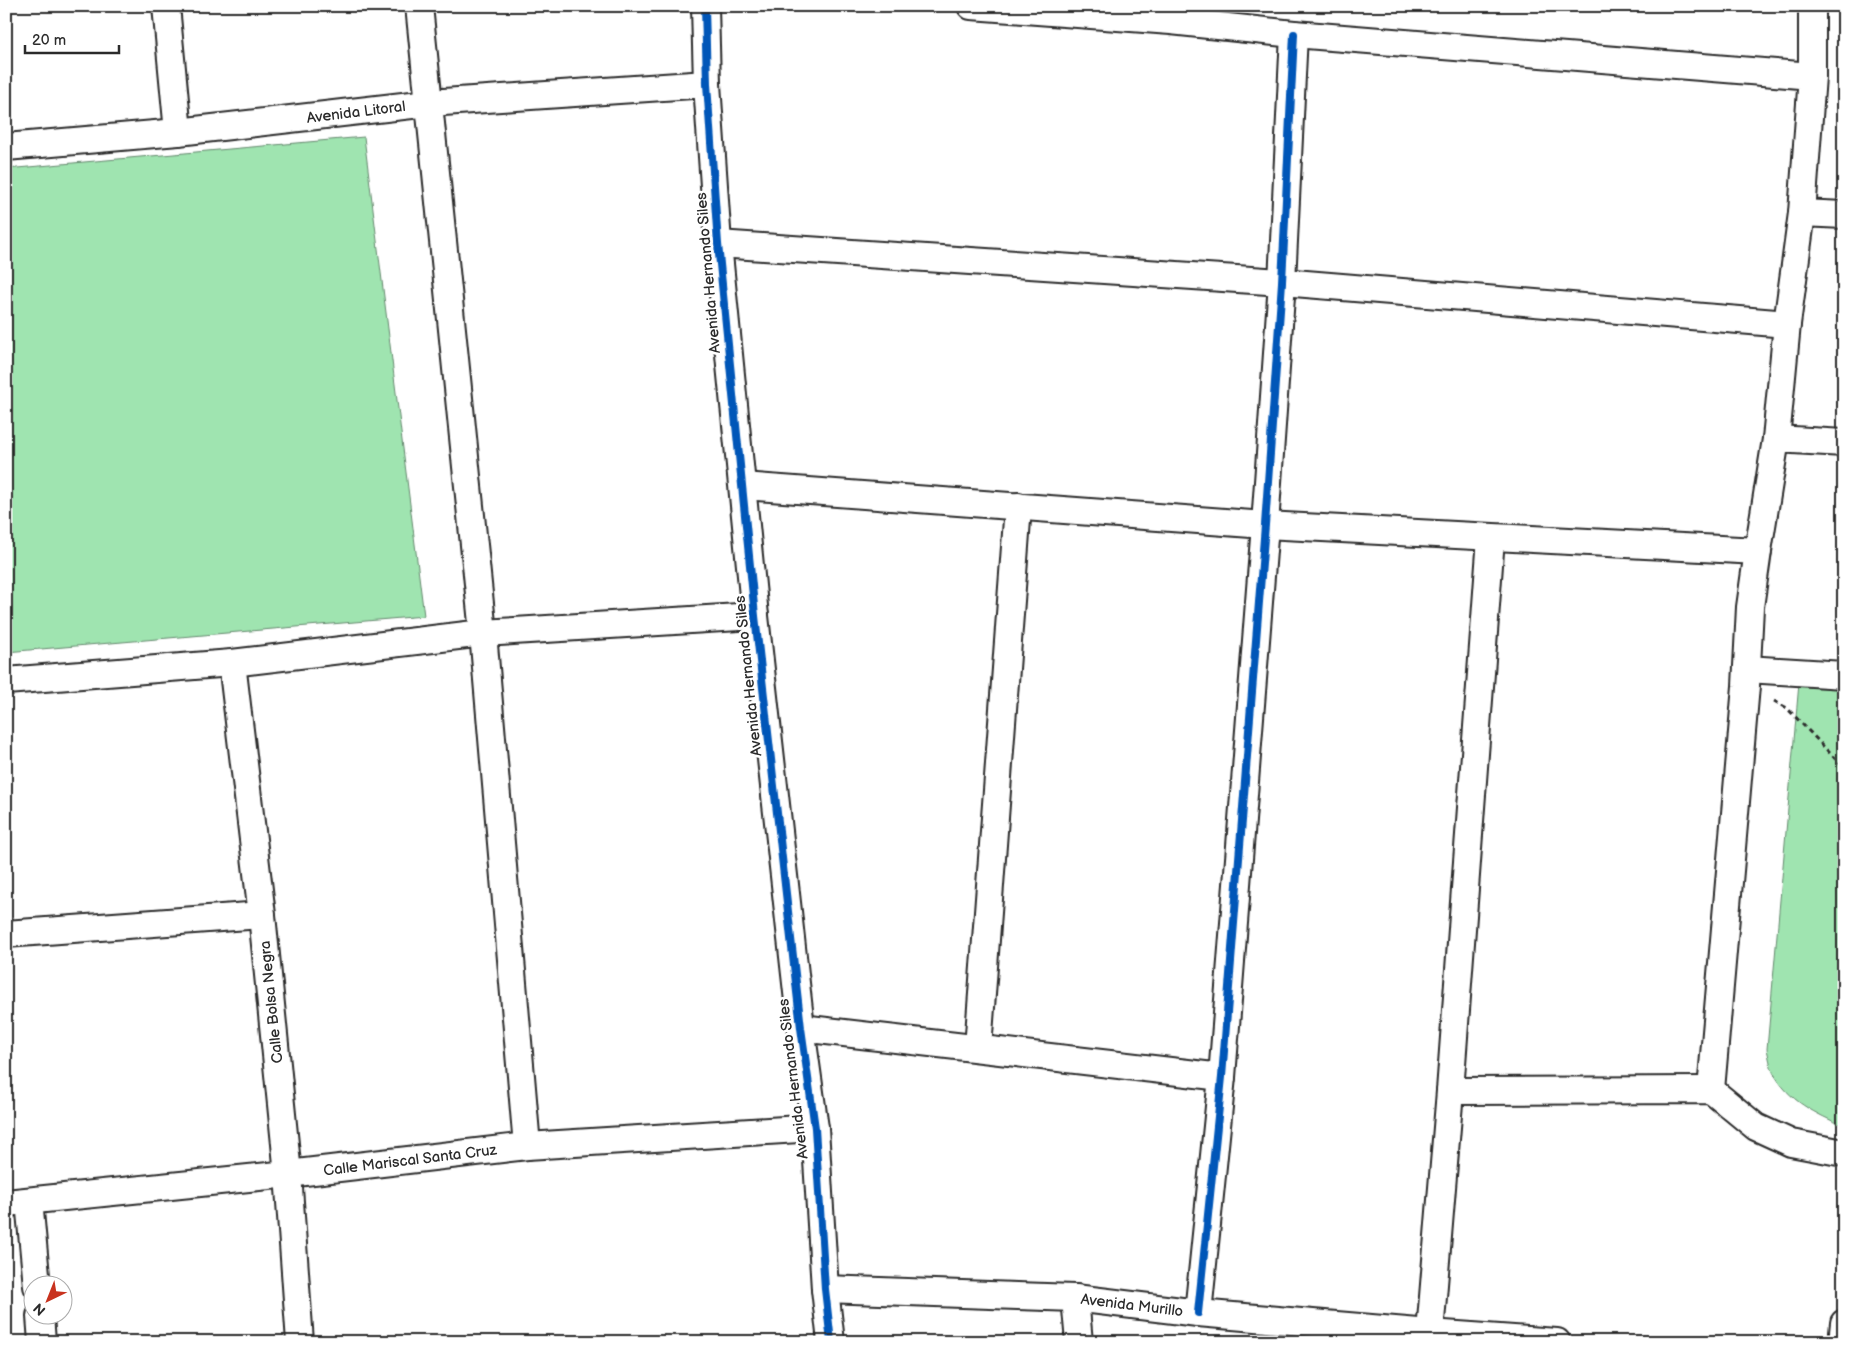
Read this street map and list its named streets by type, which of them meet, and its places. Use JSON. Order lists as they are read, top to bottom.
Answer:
{
  "streets": {
    "street": [
      "Avenida Litoral",
      "Avenida Hernando Siles",
      "Calle Bolsa Negra",
      "Calle Mariscal Santa Cruz",
      "Avenida Murillo"
    ]
  },
  "crossings": [
    ["Avenida Litoral", "Avenida Hernando Siles"],
    ["Avenida Hernando Siles", "Calle Mariscal Santa Cruz"],
    ["Avenida Hernando Siles", "Avenida Murillo"],
    ["Calle Bolsa Negra", "Calle Mariscal Santa Cruz"]
  ],
  "scale_bar": "20 m",
  "north": "bottom left"
}
